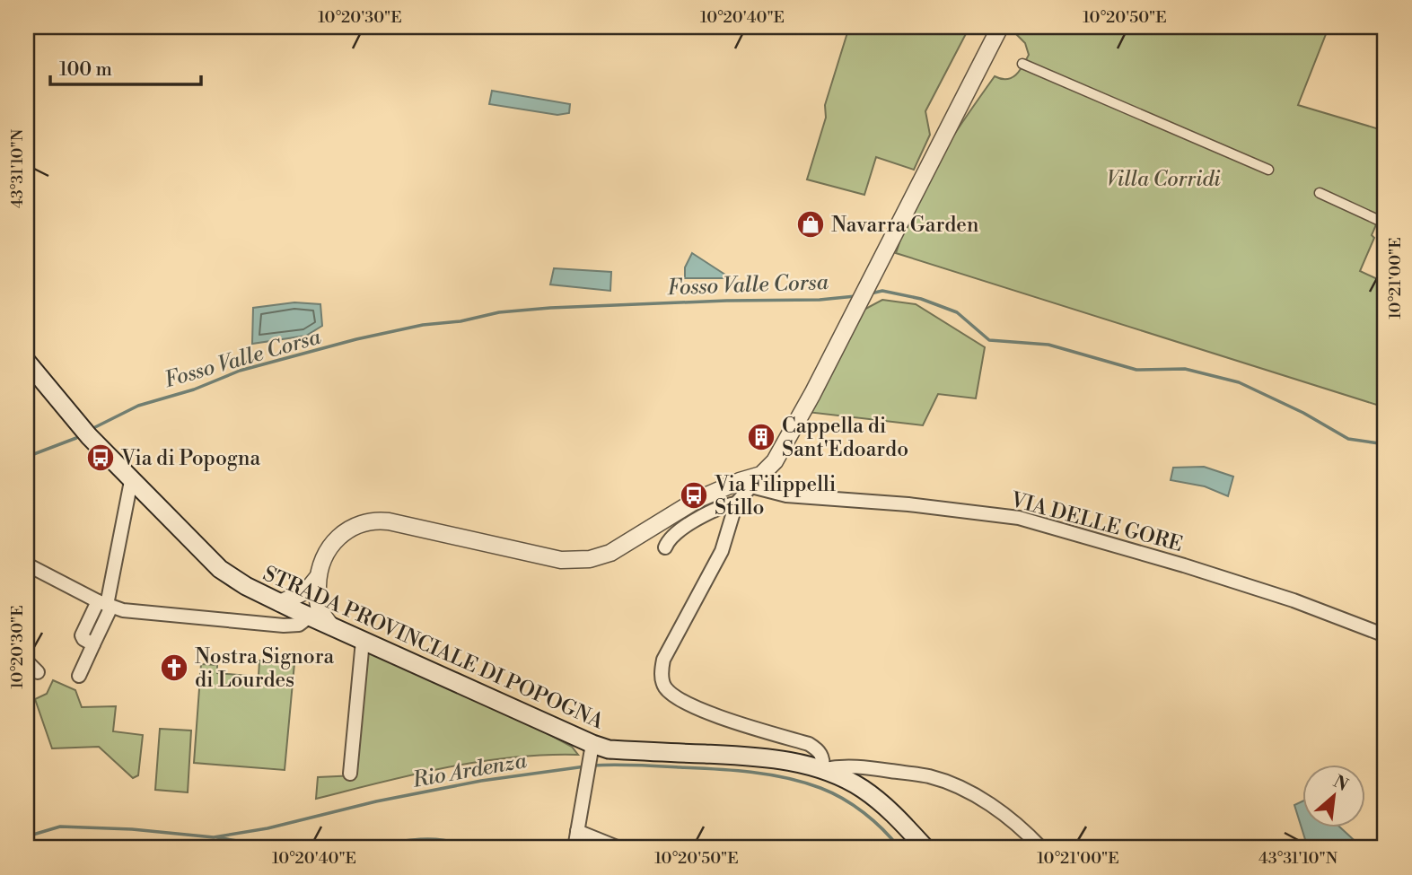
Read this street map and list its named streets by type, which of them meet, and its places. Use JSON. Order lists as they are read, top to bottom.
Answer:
{
  "streets": {
    "main road": ["STRADA PROVINCIALE DI POPOGNA"],
    "street": ["VIA DELLE GORE"]
  },
  "water": ["Fosso Valle Corsa", "Rio Ardenza"],
  "parks": ["Villa Corridi"],
  "places": {
    "shop": ["Navarra Garden"],
    "building": ["Cappella di Sant'Edoardo"],
    "bus stop": ["Via di Popogna", "Via Filippelli Stillo"],
    "church": ["Nostra Signora di Lourdes"]
  },
  "scale_bar": "100 m",
  "north": "top right",
  "coordinates": [
    "10°20'30\"E",
    "10°20'40\"E",
    "10°20'50\"E",
    "43°31'10\"N",
    "10°21'00\"E"
  ]
}
